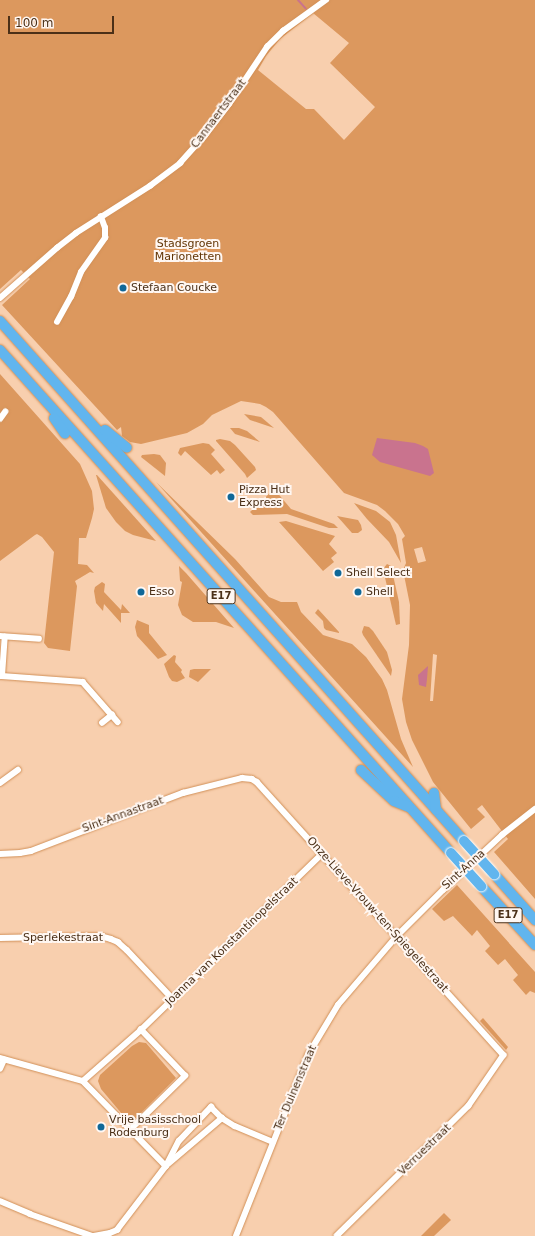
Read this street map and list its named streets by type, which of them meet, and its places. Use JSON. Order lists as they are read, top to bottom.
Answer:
{
  "streets": {
    "highway": ["E17"],
    "street": [
      "Cannaertstraat",
      "Sint-Annastraat",
      "Sint-Anna",
      "Onze-Lieve-Vrouw-ten-Spiegelestraat",
      "Sperlekestraat",
      "Joanna van Konstantinopelstraat",
      "Ter Duinenstraat",
      "Verruestraat"
    ]
  },
  "crossings": [
    ["Sint-Annastraat", "Onze-Lieve-Vrouw-ten-Spiegelestraat"],
    ["Sint-Anna", "Onze-Lieve-Vrouw-ten-Spiegelestraat"],
    ["Sint-Anna", "Ter Duinenstraat"],
    ["Onze-Lieve-Vrouw-ten-Spiegelestraat", "Joanna van Konstantinopelstraat"],
    ["Onze-Lieve-Vrouw-ten-Spiegelestraat", "Ter Duinenstraat"],
    ["Onze-Lieve-Vrouw-ten-Spiegelestraat", "Verruestraat"],
    ["Sperlekestraat", "Joanna van Konstantinopelstraat"]
  ],
  "parks": ["Stadsgroen Marionetten"],
  "places": [
    "Stefaan Coucke",
    "Pizza Hut Express",
    "Shell Select",
    "Esso",
    "Shell",
    "Vrije basisschool Rodenburg"
  ],
  "scale_bar": "100 m"
}
